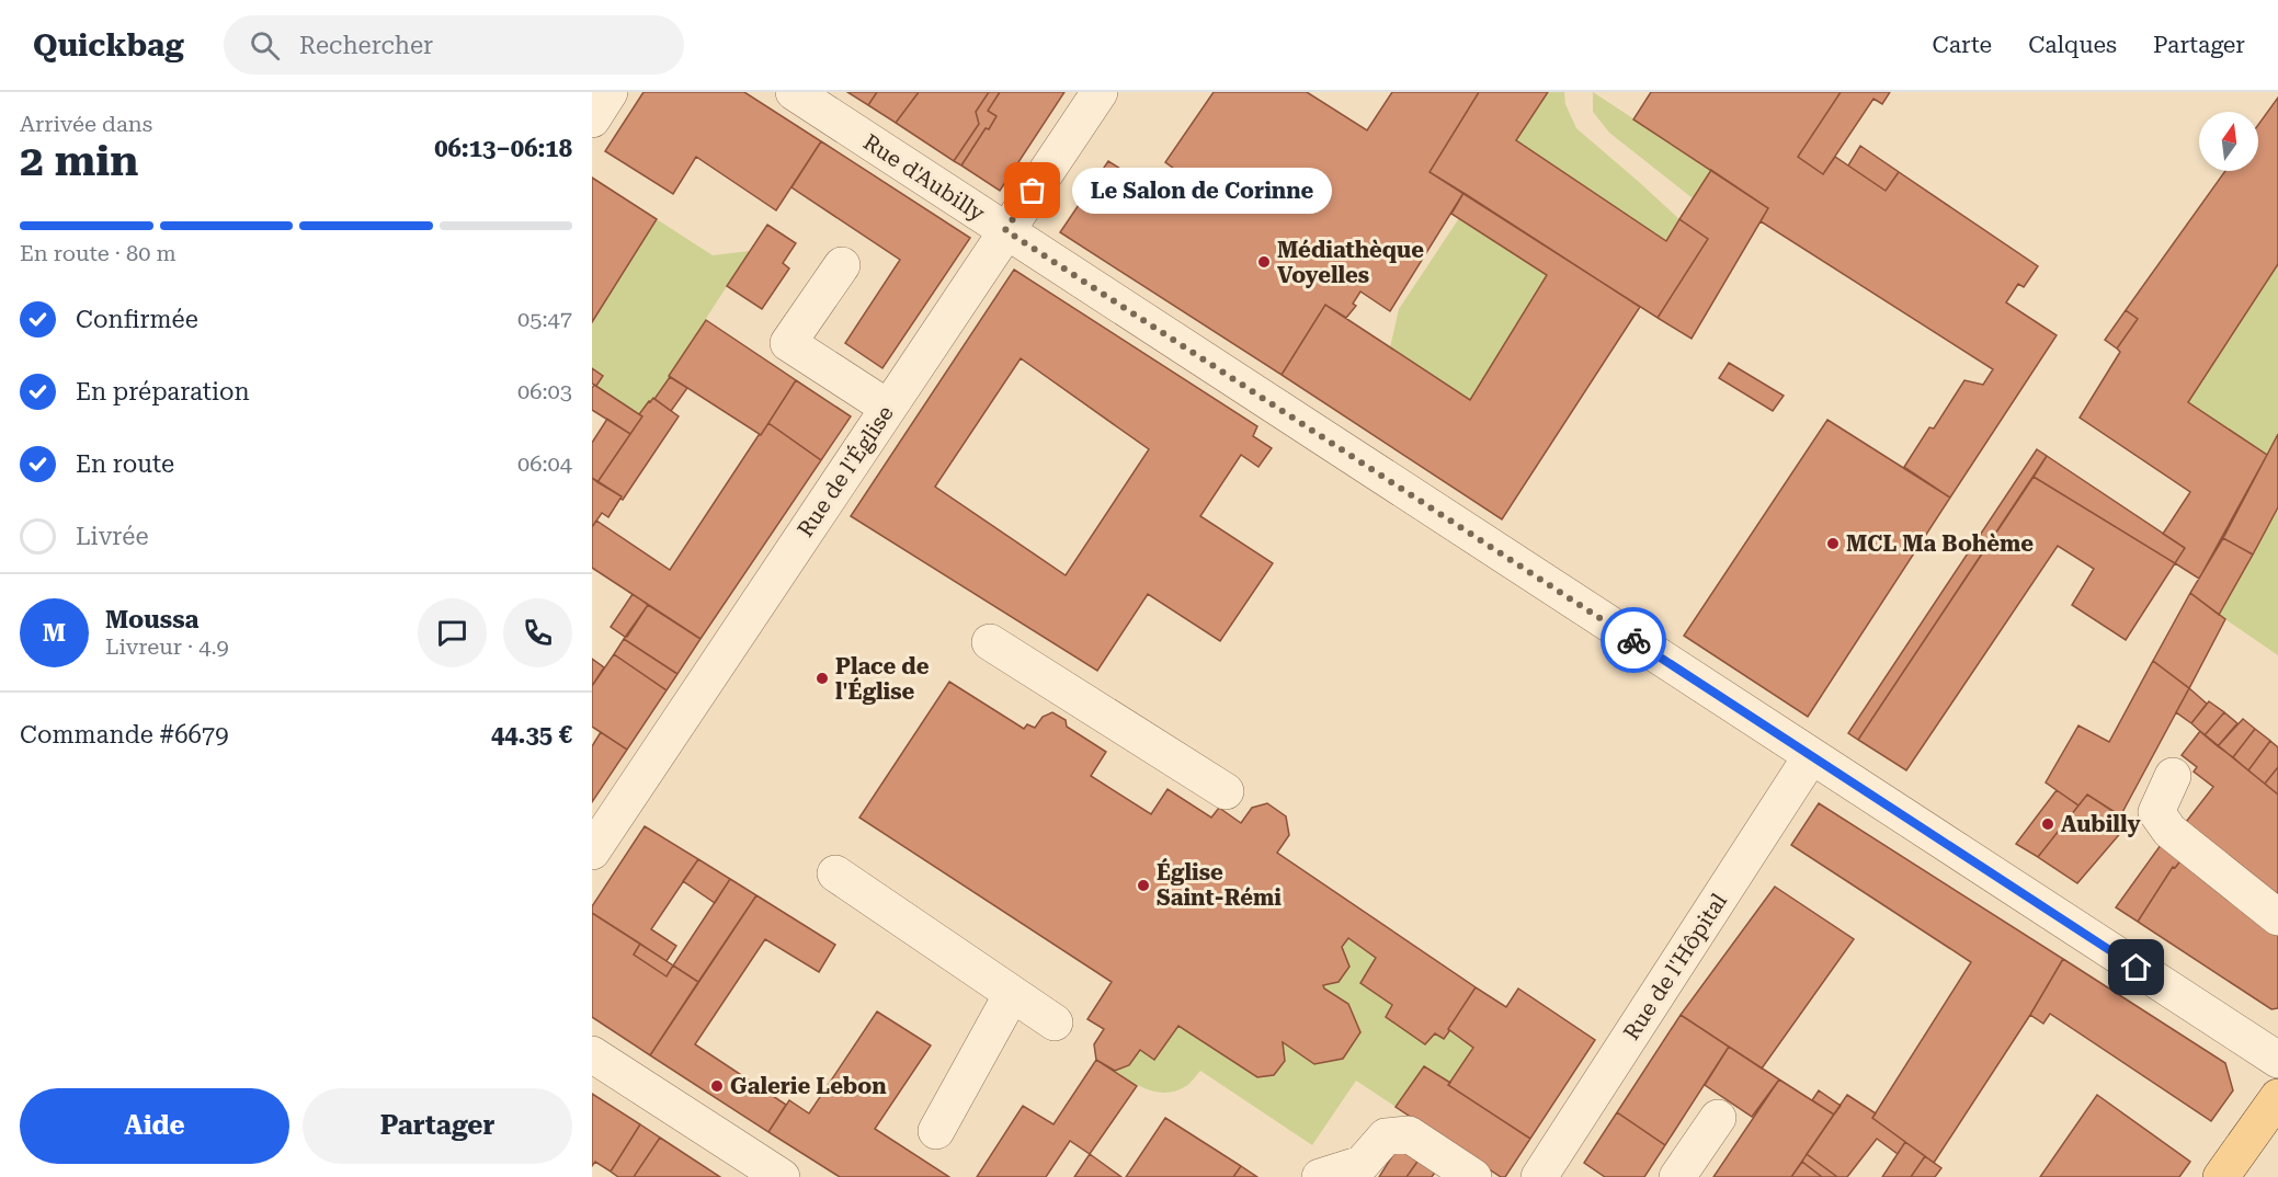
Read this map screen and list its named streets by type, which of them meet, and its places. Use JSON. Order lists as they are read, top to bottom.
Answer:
{
  "streets": {
    "street": ["Rue d'Aubilly", "Rue de l'Église", "Rue de l'Hôpital"]
  },
  "crossings": [
    ["Rue d'Aubilly", "Rue de l'Église"],
    ["Rue d'Aubilly", "Rue de l'Hôpital"]
  ],
  "places": [
    "Le Salon de Corinne",
    "Médiathèque Voyelles",
    "MCL Ma Bohème",
    "Place de l'Église",
    "Aubilly",
    "Église Saint-Rémi",
    "Galerie Lebon"
  ],
  "north": "top",
  "page": {
    "header": "Quickbag",
    "search": "Rechercher",
    "nav": ["Carte", "Calques", "Partager"],
    "heading": ["2 min", "Arrivée dans", "06:13–06:18"],
    "panel": [
      "Moussa",
      "Livreur · 4.9",
      "Commande #6679",
      "44.35 €"
    ],
    "bubble": "Le Salon de Corinne",
    "bar": "En route · 80 m",
    "list": [
      ["Confirmée", "05:47"],
      ["En préparation", "06:03"],
      ["En route", "06:04"],
      "Livrée"
    ],
    "round": "M",
    "buttons": ["Aide", "Partager"]
  }
}
